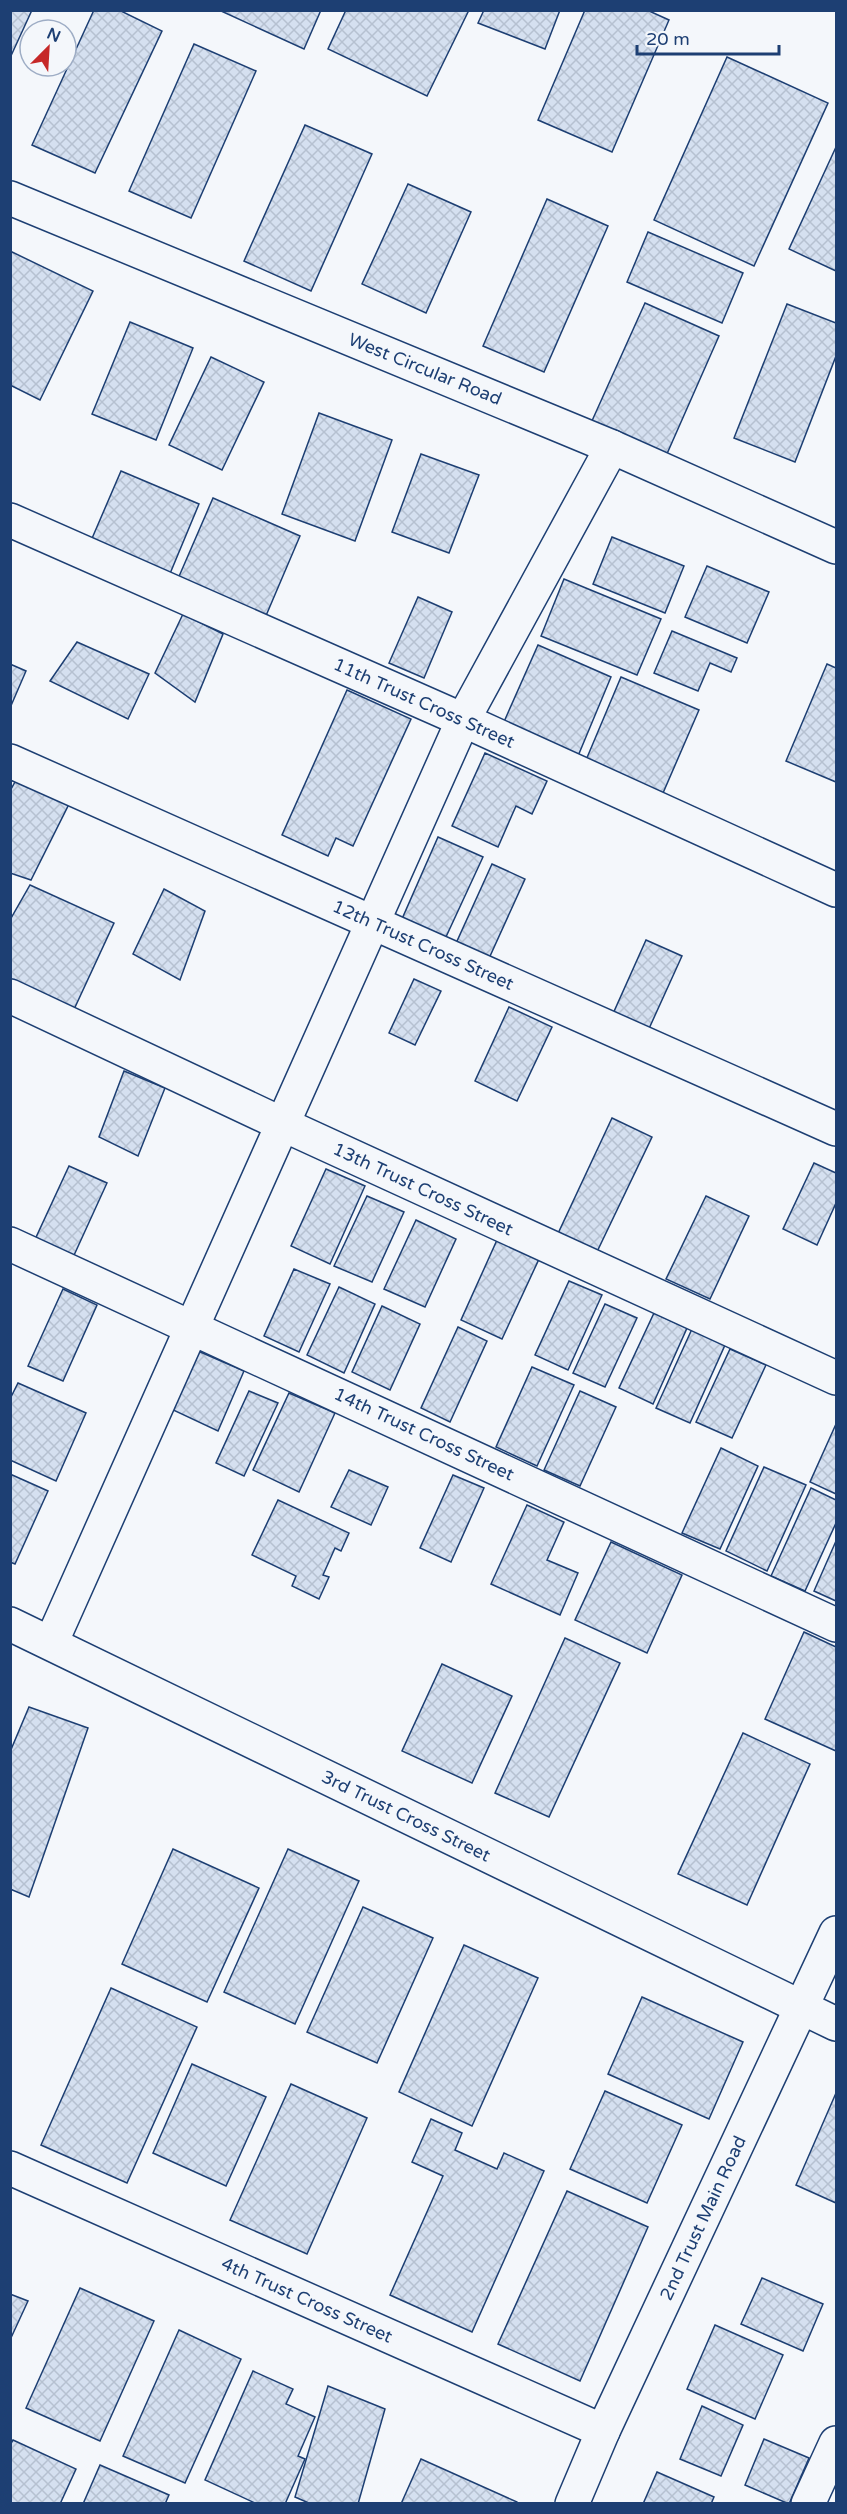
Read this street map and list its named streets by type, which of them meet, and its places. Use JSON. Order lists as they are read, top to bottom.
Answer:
{
  "streets": {
    "street": [
      "West Circular Road",
      "11th Trust Cross Street",
      "12th Trust Cross Street",
      "13th Trust Cross Street",
      "14th Trust Cross Street",
      "3rd Trust Cross Street",
      "2nd Trust Main Road",
      "4th Trust Cross Street"
    ]
  },
  "crossings": [
    ["3rd Trust Cross Street", "2nd Trust Main Road"],
    ["2nd Trust Main Road", "4th Trust Cross Street"]
  ],
  "scale_bar": "20 m",
  "north": "top right"
}
